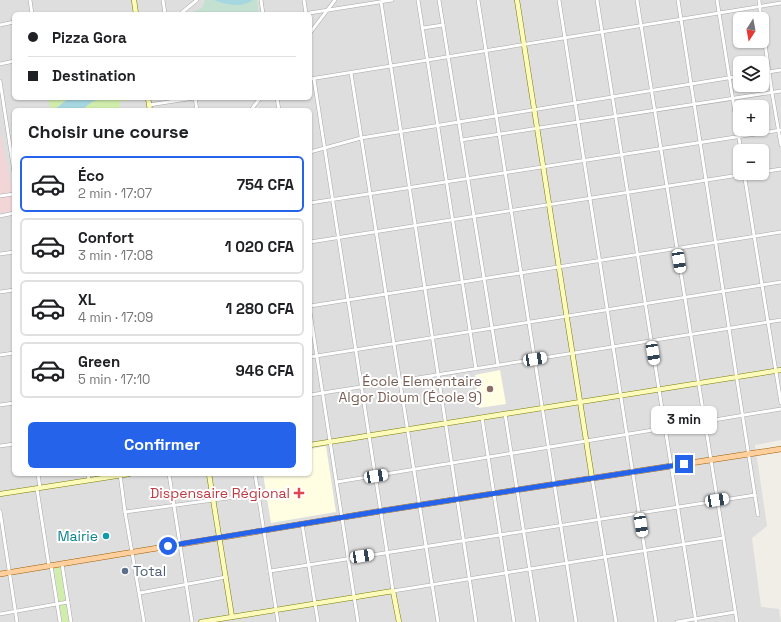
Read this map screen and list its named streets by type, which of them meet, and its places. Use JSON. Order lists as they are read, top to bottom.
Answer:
{
  "places": {
    "other": ["École Elementaire Algor Dioum (École 9)", "Mairie", "Total"],
    "health": ["Dispensaire Régional"]
  },
  "north": "bottom",
  "page": {
    "map_buttons": ["+", "−"],
    "banner": ["Pizza Gora", "Destination"],
    "heading": "Choisir une course",
    "list": [
      {
        "name": "Éco",
        "note": "2 min · 17:07",
        "value": "754 CFA"
      },
      {
        "name": "Confort",
        "note": "3 min · 17:08",
        "value": "1 020 CFA"
      },
      {
        "name": "XL",
        "note": "4 min · 17:09",
        "value": "1 280 CFA"
      },
      {
        "name": "Green",
        "note": "5 min · 17:10",
        "value": "946 CFA"
      }
    ],
    "bubble": "3 min",
    "buttons": "Confirmer"
  }
}
